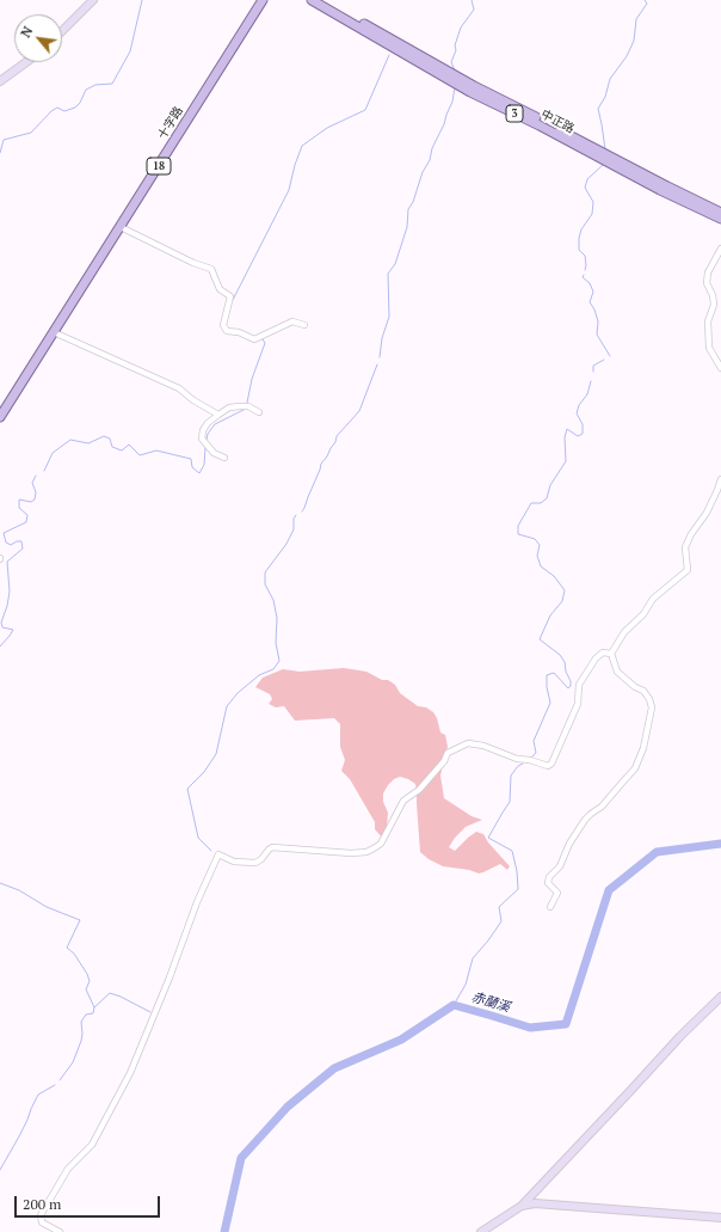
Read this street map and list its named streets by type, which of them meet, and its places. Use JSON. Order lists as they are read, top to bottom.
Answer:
{
  "streets": {
    "main road": [
      "3",
      "中正路",
      "十字路",
      "18"
    ]
  },
  "crossings": [
    ["十字路", "18"]
  ],
  "water": ["赤蘭溪"],
  "scale_bar": "200 m",
  "north": "top left"
}
